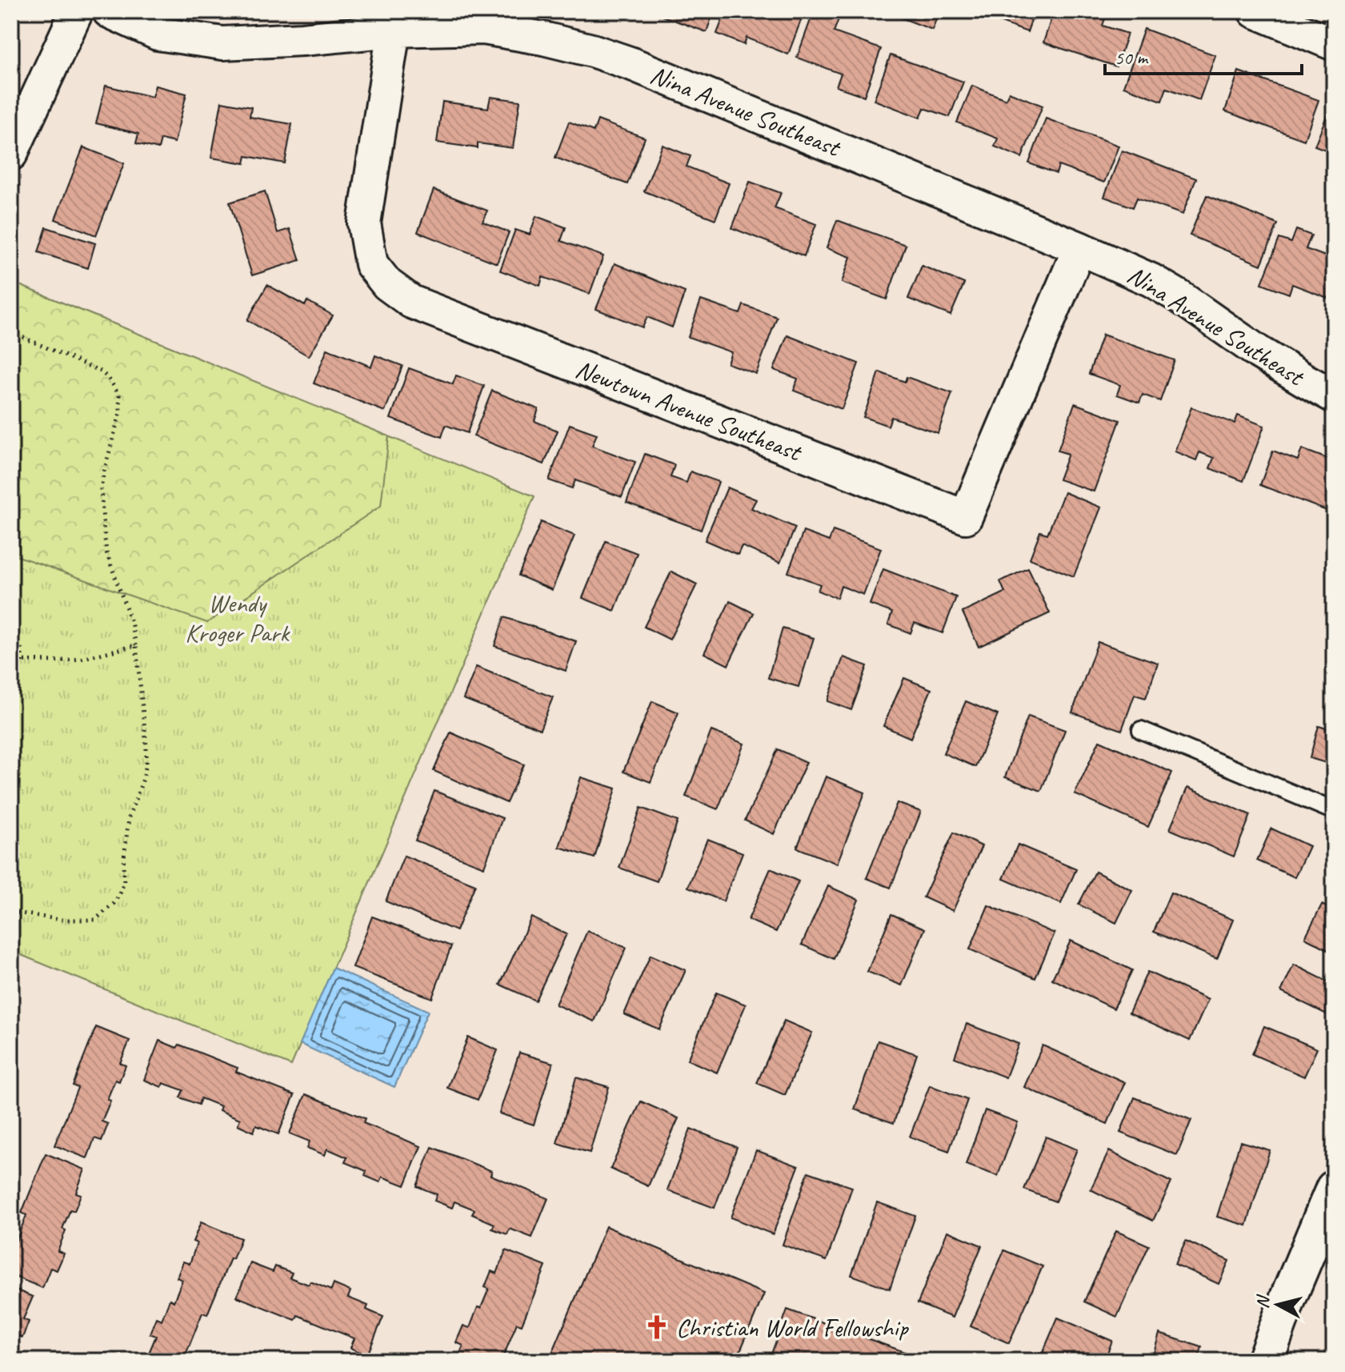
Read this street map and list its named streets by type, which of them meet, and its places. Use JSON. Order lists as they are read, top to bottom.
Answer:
{
  "streets": {
    "street": ["Nina Avenue Southeast", "Newtown Avenue Southeast"]
  },
  "crossings": [
    ["Nina Avenue Southeast", "Newtown Avenue Southeast"]
  ],
  "parks": ["Wendy Kroger Park"],
  "places": {
    "church": ["Christian World Fellowship"]
  },
  "scale_bar": "50 m",
  "north": "left"
}
